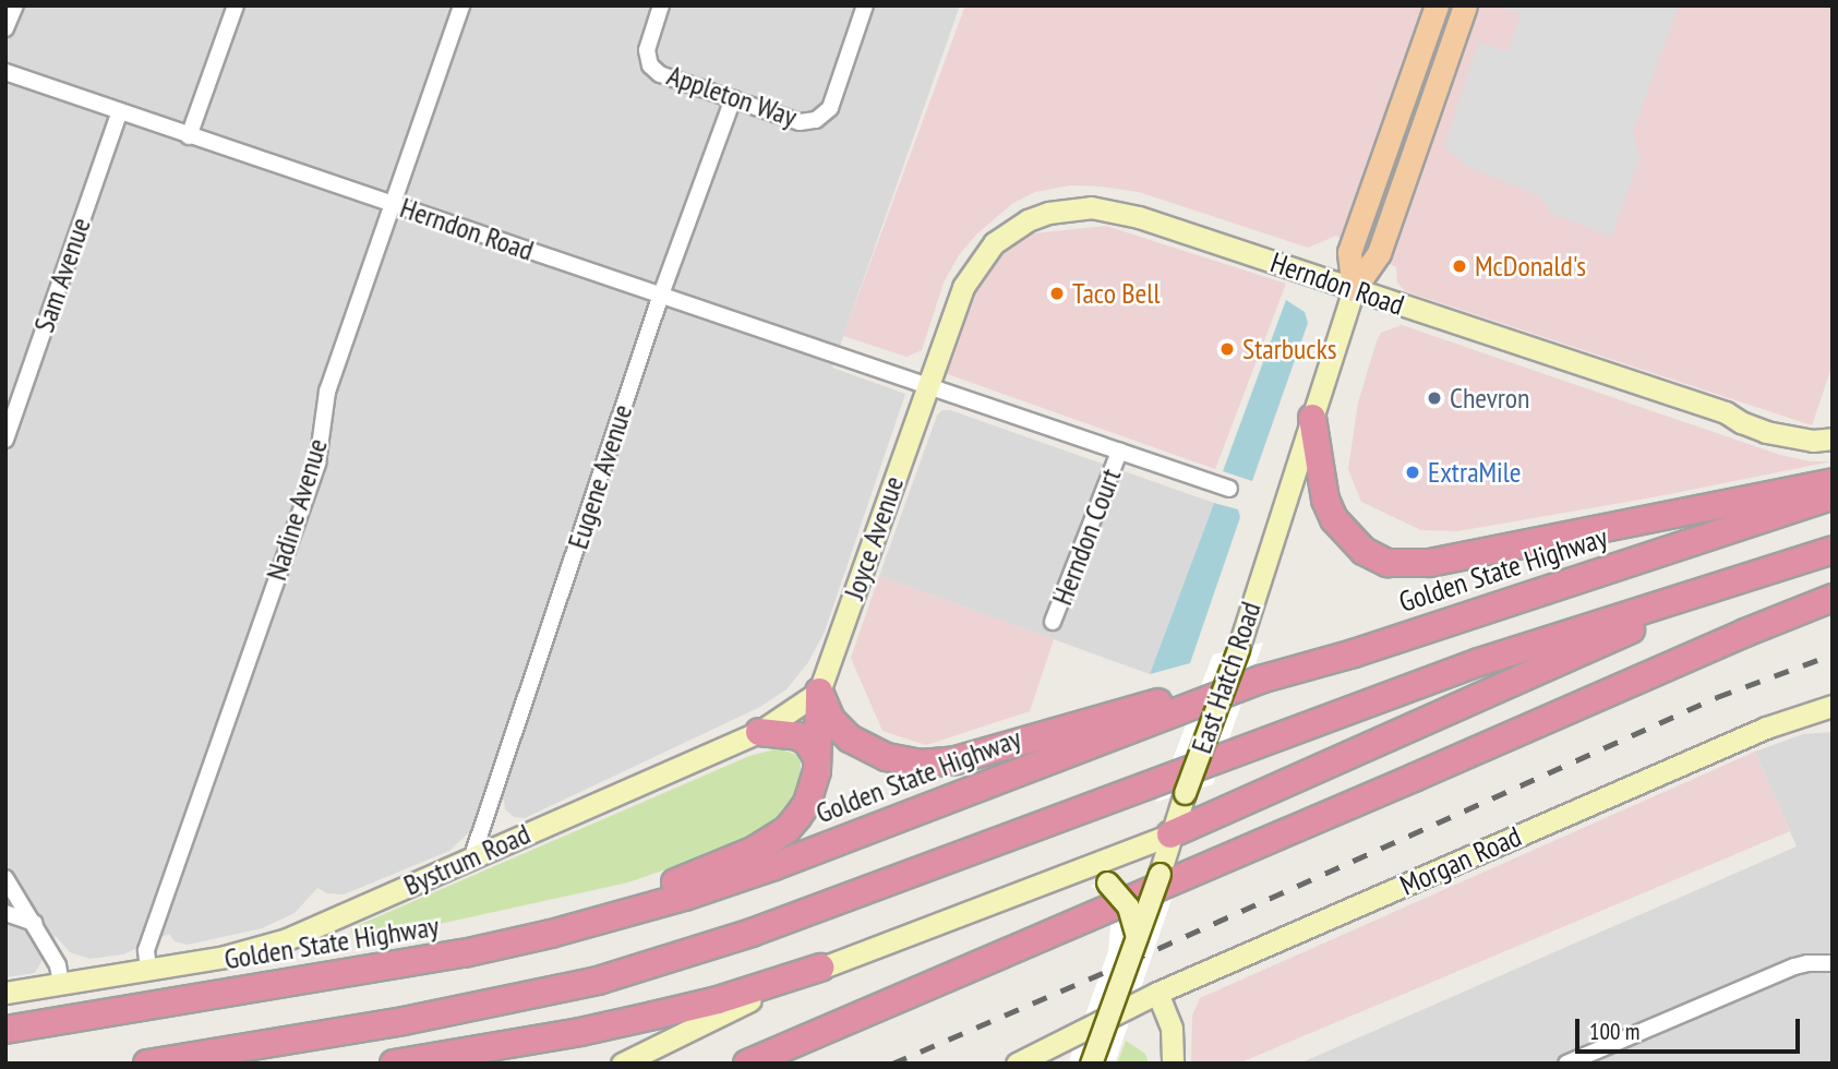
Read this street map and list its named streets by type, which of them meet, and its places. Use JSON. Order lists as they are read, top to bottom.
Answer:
{
  "streets": {
    "highway": ["Golden State Highway"],
    "main road": [
      "Herndon Road",
      "Joyce Avenue",
      "East Hatch Road",
      "Bystrum Road",
      "Morgan Road"
    ],
    "street": [
      "Appleton Way",
      "Sam Avenue",
      "Eugene Avenue",
      "Nadine Avenue",
      "Herndon Court"
    ]
  },
  "crossings": [
    ["Appleton Way", "Eugene Avenue"],
    ["Herndon Road", "Sam Avenue"],
    ["Herndon Road", "Eugene Avenue"],
    ["Herndon Road", "Nadine Avenue"],
    ["Herndon Road", "Herndon Court"],
    ["Herndon Road", "Joyce Avenue"],
    ["Herndon Road", "East Hatch Road"],
    ["Eugene Avenue", "Bystrum Road"],
    ["Nadine Avenue", "Bystrum Road"],
    ["Joyce Avenue", "Bystrum Road"]
  ],
  "places": [
    "McDonald's",
    "Taco Bell",
    "Starbucks",
    "Chevron",
    "ExtraMile"
  ],
  "scale_bar": "100 m"
}
